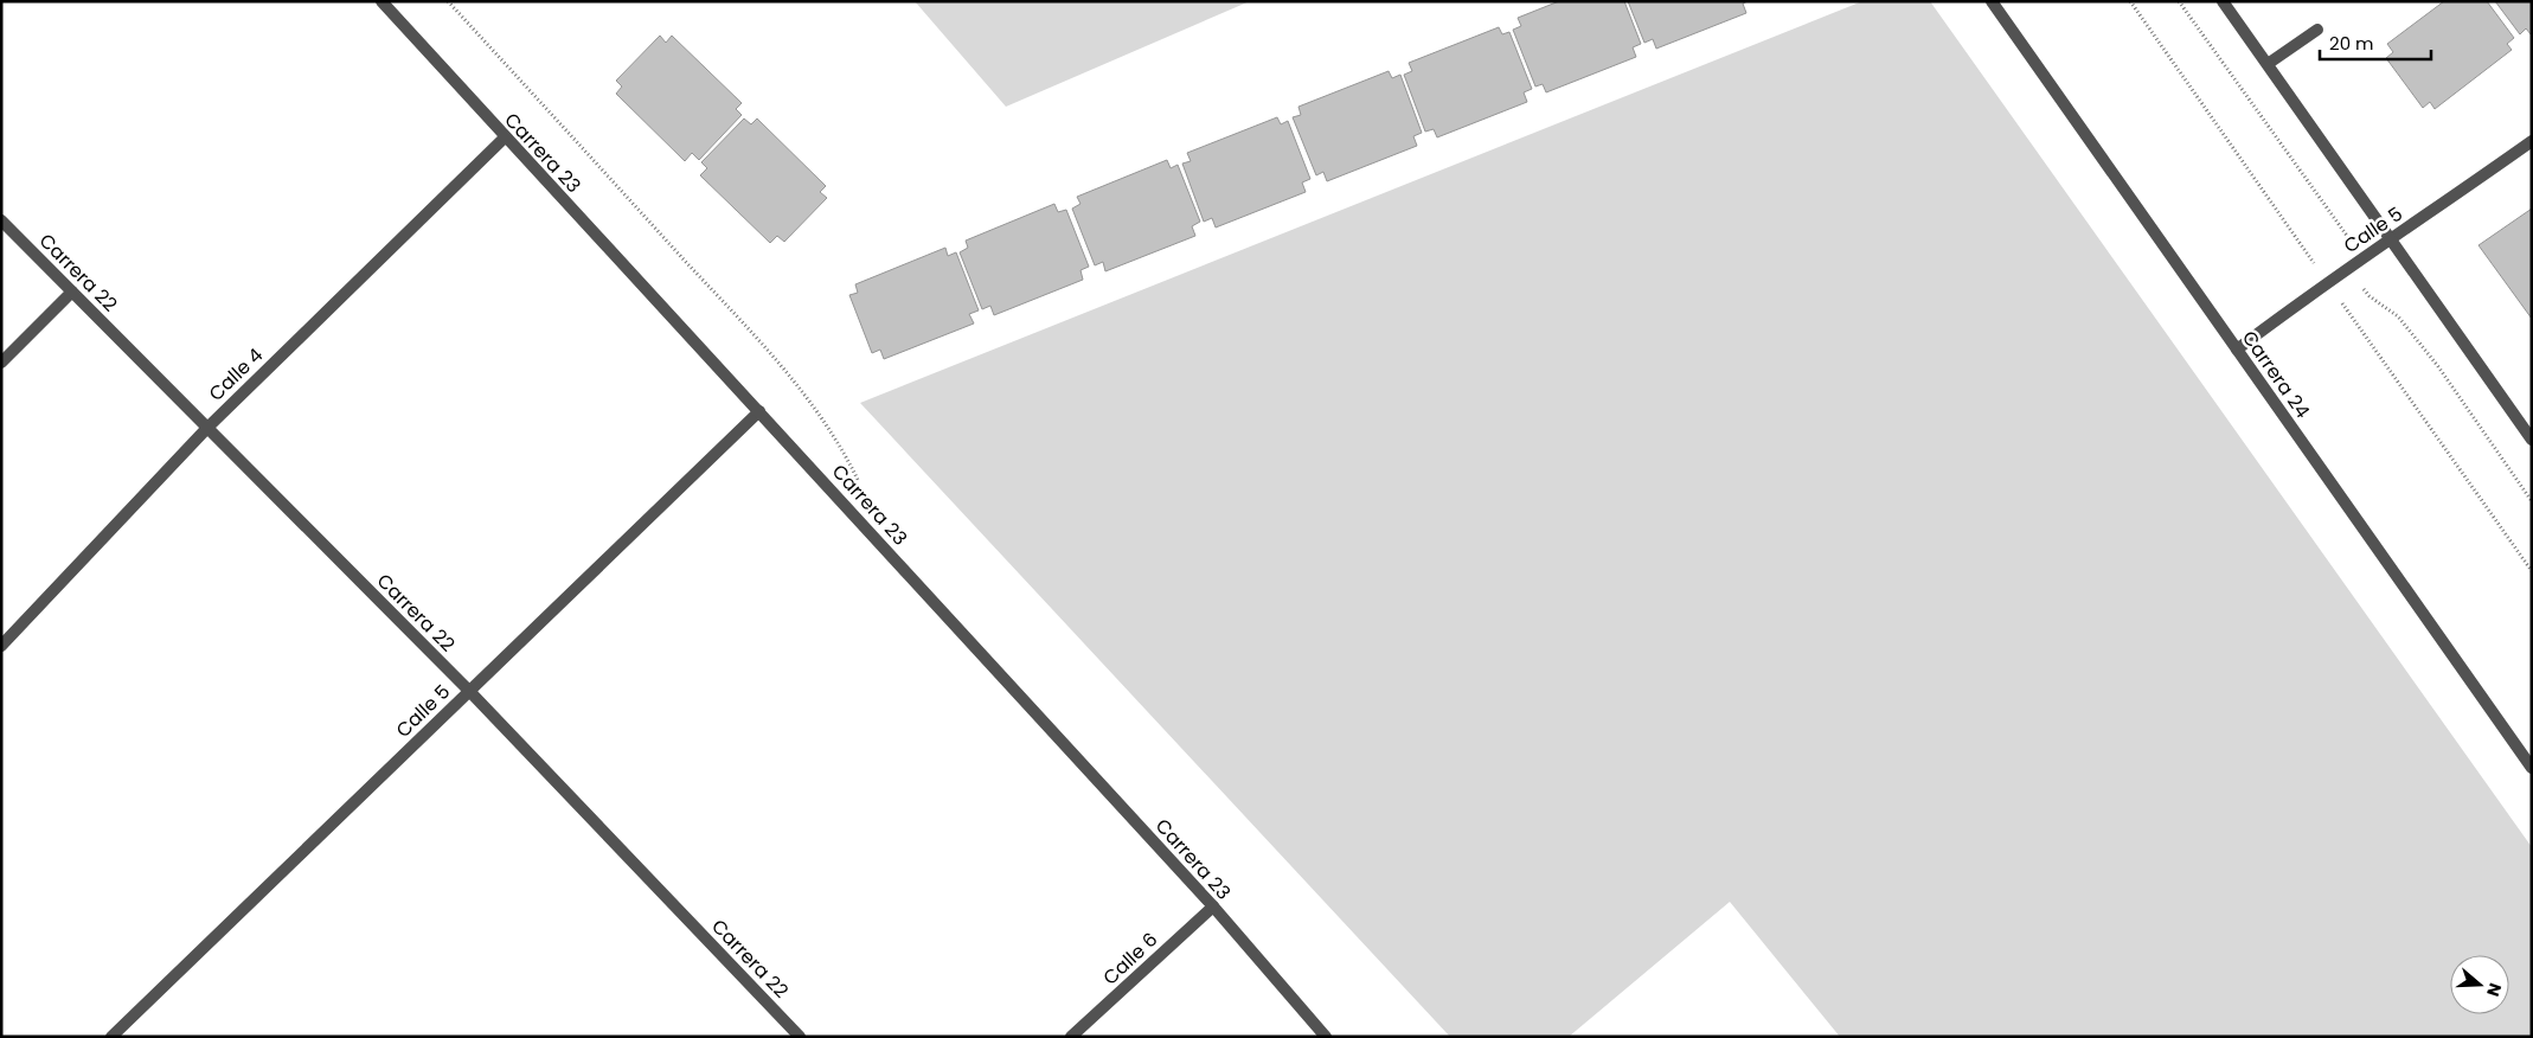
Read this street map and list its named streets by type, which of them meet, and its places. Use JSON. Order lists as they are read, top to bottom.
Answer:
{
  "streets": {
    "street": [
      "Carrera 23",
      "Calle 5",
      "Carrera 22",
      "Calle 4",
      "Carrera 24",
      "Calle 6"
    ]
  },
  "crossings": [
    ["Carrera 23", "Calle 5"],
    ["Carrera 23", "Calle 4"],
    ["Carrera 23", "Calle 6"],
    ["Calle 5", "Carrera 22"],
    ["Calle 5", "Carrera 24"],
    ["Carrera 22", "Calle 4"]
  ],
  "scale_bar": "20 m",
  "north": "right"
}
